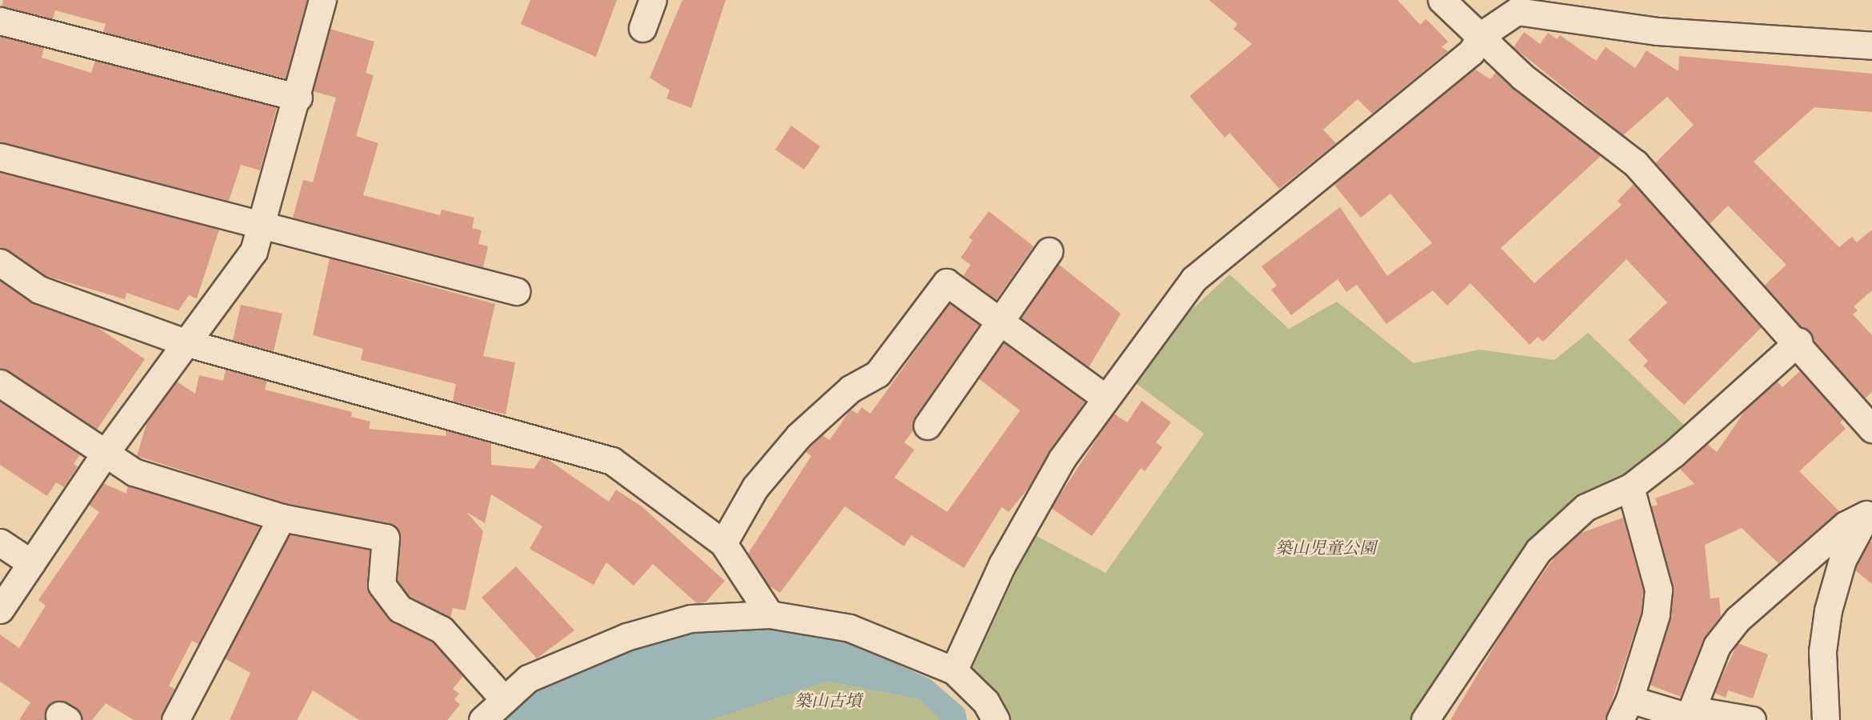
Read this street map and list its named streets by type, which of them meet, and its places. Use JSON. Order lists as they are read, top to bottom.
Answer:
{
  "parks": ["築山児童公園", "築山古墳"]
}
